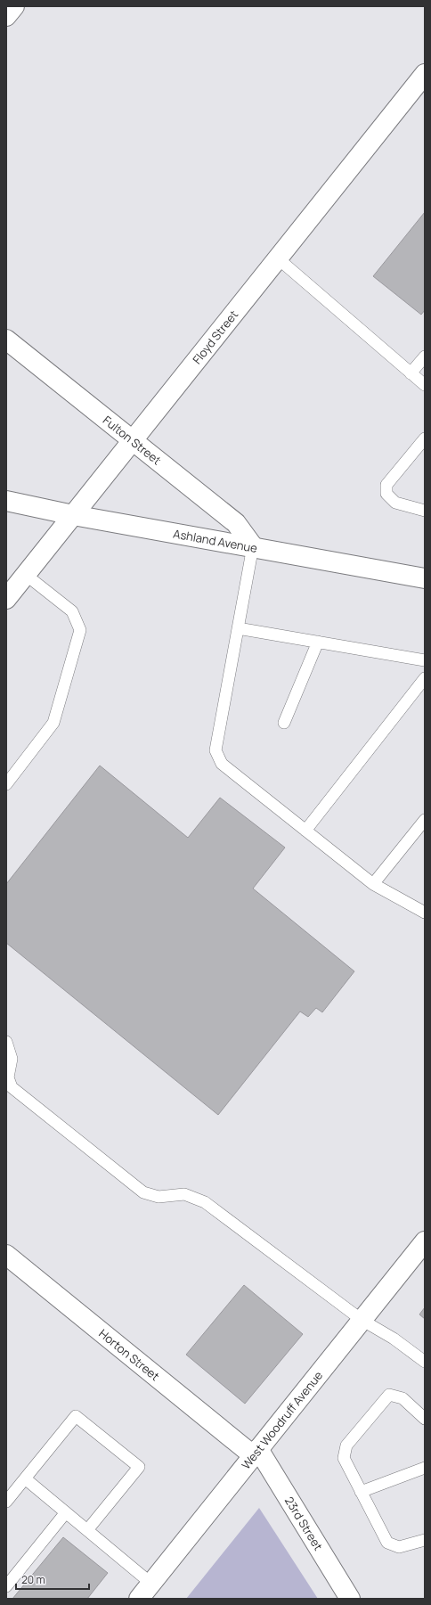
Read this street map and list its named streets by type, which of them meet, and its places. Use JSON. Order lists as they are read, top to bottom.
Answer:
{
  "streets": {
    "street": [
      "Floyd Street",
      "Fulton Street",
      "Ashland Avenue",
      "Horton Street",
      "West Woodruff Avenue",
      "23rd Street"
    ]
  },
  "crossings": [
    ["Floyd Street", "Fulton Street"],
    ["Floyd Street", "Ashland Avenue"],
    ["Fulton Street", "Ashland Avenue"],
    ["Horton Street", "West Woodruff Avenue"],
    ["Horton Street", "23rd Street"],
    ["West Woodruff Avenue", "23rd Street"]
  ],
  "scale_bar": "20 m"
}
